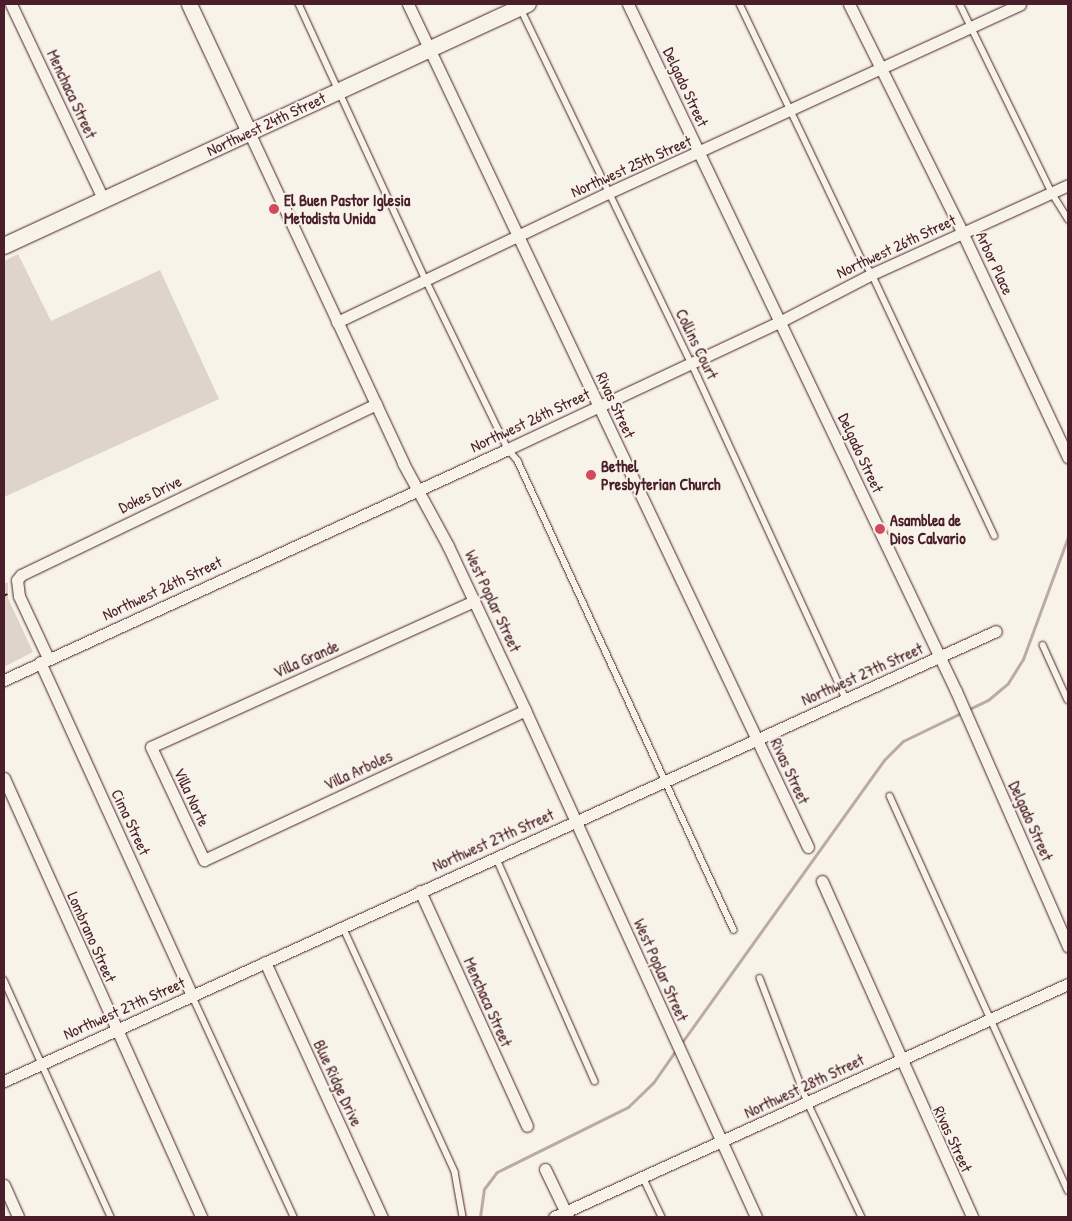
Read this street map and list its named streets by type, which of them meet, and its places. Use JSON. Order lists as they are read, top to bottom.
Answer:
{
  "streets": {
    "main road": ["Northwest 24th Street"],
    "street": [
      "Delgado Street",
      "Menchaca Street",
      "Northwest 25th Street",
      "Northwest 26th Street",
      "Arbor Place",
      "Rivas Street",
      "Dokes Drive",
      "West Poplar Street",
      "Villa Grande",
      "Northwest 27th Street",
      "Villa Arboles",
      "Villa Norte",
      "Cima Street",
      "Lombrano Street",
      "Blue Ridge Drive",
      "Northwest 28th Street"
    ],
    "lane": ["Collins Court"]
  },
  "crossings": [
    ["Delgado Street", "Northwest 25th Street"],
    ["Delgado Street", "Northwest 26th Street"],
    ["Delgado Street", "Northwest 27th Street"],
    ["Menchaca Street", "Northwest 24th Street"],
    ["Menchaca Street", "Northwest 27th Street"],
    ["Northwest 24th Street", "Collins Court"],
    ["Northwest 24th Street", "Rivas Street"],
    ["Northwest 24th Street", "West Poplar Street"],
    ["Northwest 25th Street", "Arbor Place"],
    ["Northwest 25th Street", "Collins Court"],
    ["Northwest 25th Street", "Rivas Street"],
    ["Northwest 25th Street", "West Poplar Street"],
    ["Northwest 26th Street", "Arbor Place"],
    ["Northwest 26th Street", "Collins Court"],
    ["Northwest 26th Street", "Rivas Street"],
    ["Northwest 26th Street", "Dokes Drive"],
    ["Northwest 26th Street", "West Poplar Street"],
    ["Northwest 26th Street", "Cima Street"],
    ["Collins Court", "Northwest 27th Street"],
    ["Rivas Street", "Northwest 27th Street"],
    ["Rivas Street", "Northwest 28th Street"],
    ["Dokes Drive", "West Poplar Street"],
    ["Dokes Drive", "Cima Street"],
    ["West Poplar Street", "Villa Grande"],
    ["West Poplar Street", "Northwest 27th Street"],
    ["West Poplar Street", "Villa Arboles"],
    ["West Poplar Street", "Northwest 28th Street"],
    ["Villa Grande", "Villa Norte"],
    ["Northwest 27th Street", "Cima Street"],
    ["Northwest 27th Street", "Lombrano Street"],
    ["Northwest 27th Street", "Blue Ridge Drive"],
    ["Villa Arboles", "Villa Norte"]
  ],
  "places": ["El Buen Pastor Iglesia Metodista Unida", "Bethel Presbyterian Church", "Asamblea de Dios Calvario"]
}
